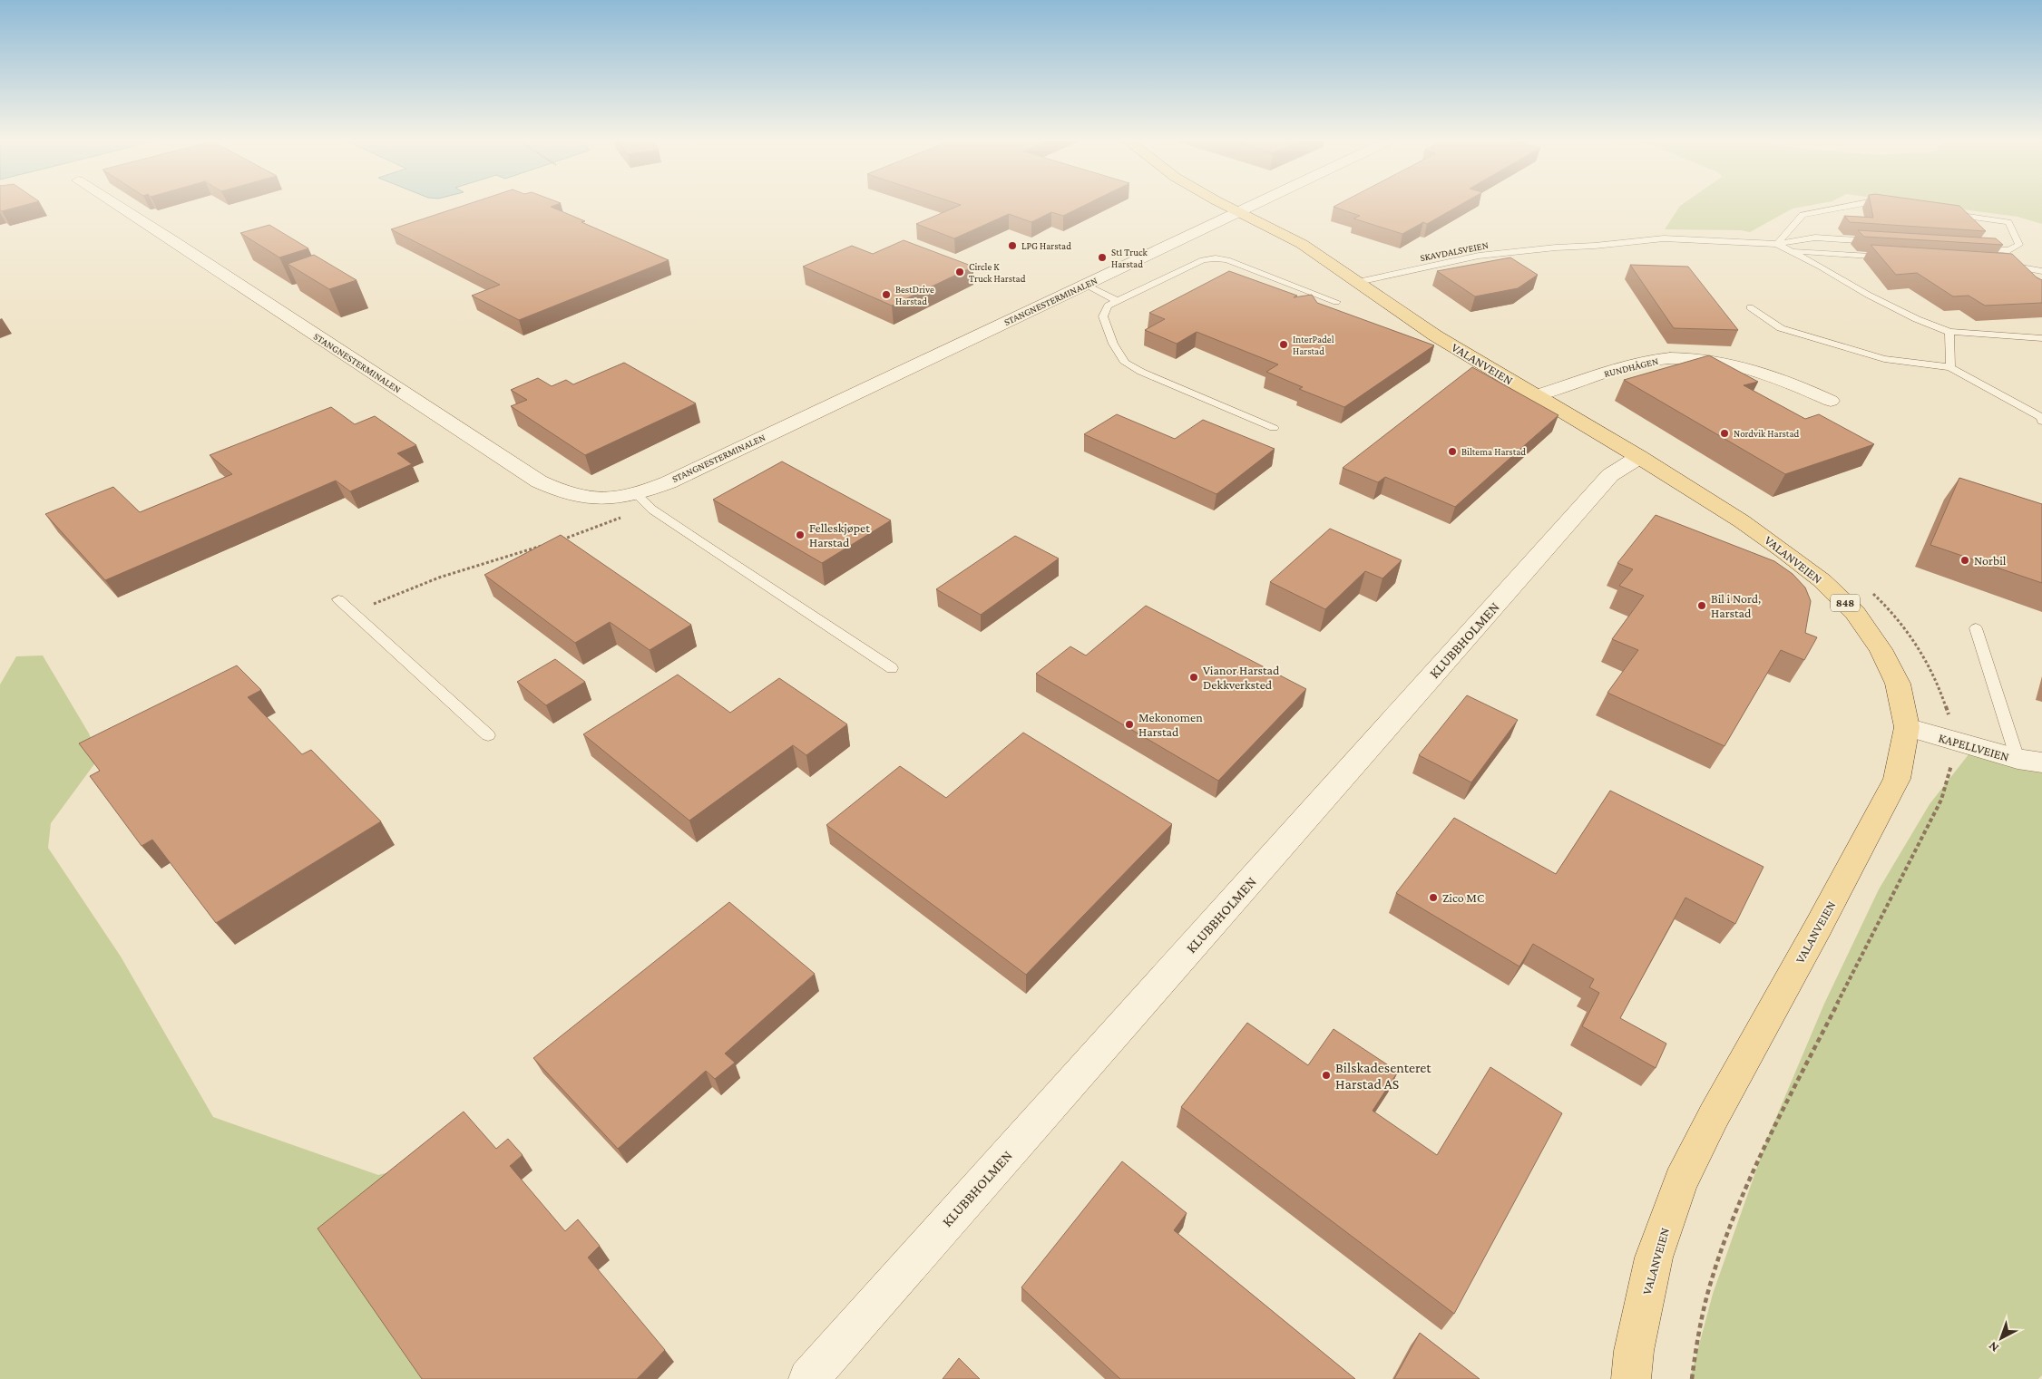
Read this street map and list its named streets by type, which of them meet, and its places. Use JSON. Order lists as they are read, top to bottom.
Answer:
{
  "streets": {
    "main road": ["VALANVEIEN", "848"],
    "street": [
      "STANGNESTERMINALEN",
      "RUNDHÅGEN",
      "KLUBBHOLMEN",
      "KAPELLVEIEN"
    ],
    "lane": ["SKAVDALSVEIEN"]
  },
  "crossings": [
    ["SKAVDALSVEIEN", "VALANVEIEN"],
    ["STANGNESTERMINALEN", "VALANVEIEN"],
    ["VALANVEIEN", "RUNDHÅGEN"],
    ["VALANVEIEN", "KLUBBHOLMEN"],
    ["VALANVEIEN", "KAPELLVEIEN"]
  ],
  "places": [
    "LPG Harstad",
    "St1 Truck Harstad",
    "Circle K Truck Harstad",
    "BestDrive Harstad",
    "InterPadel Harstad",
    "Nordvik Harstad",
    "Biltema Harstad",
    "Felleskjøpet Harstad",
    "Norbil",
    "Bil i Nord, Harstad",
    "Vianor Harstad Dekkverksted",
    "Mekonomen Harstad",
    "Zico MC",
    "Bilskadesenteret Harstad AS"
  ],
  "north": "bottom left"
}
